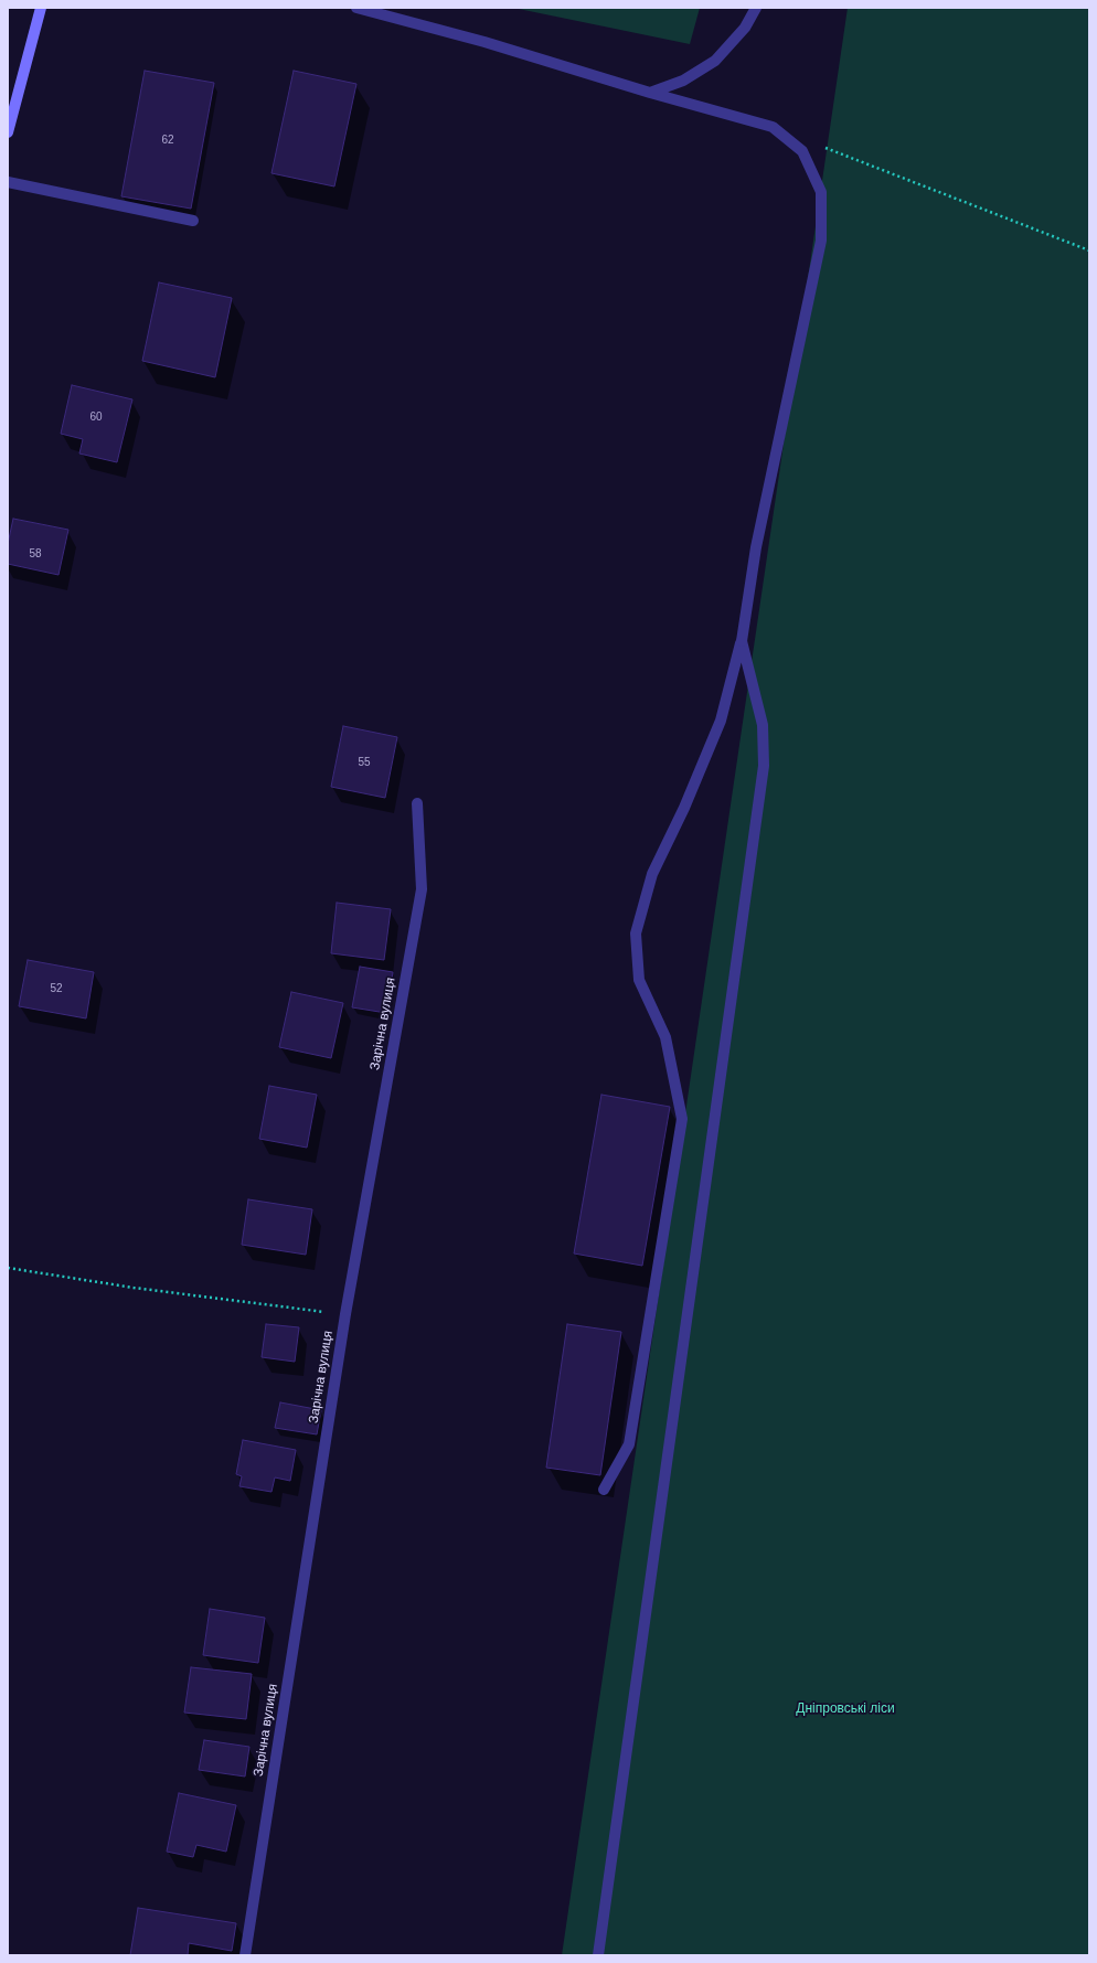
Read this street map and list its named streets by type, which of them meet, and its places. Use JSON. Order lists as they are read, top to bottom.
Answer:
{
  "streets": {
    "street": ["Зарічна вулиця"]
  },
  "parks": ["Дніпровські ліси"],
  "house_numbers": [
    "62",
    "60",
    "58",
    "55",
    "52"
  ]
}
